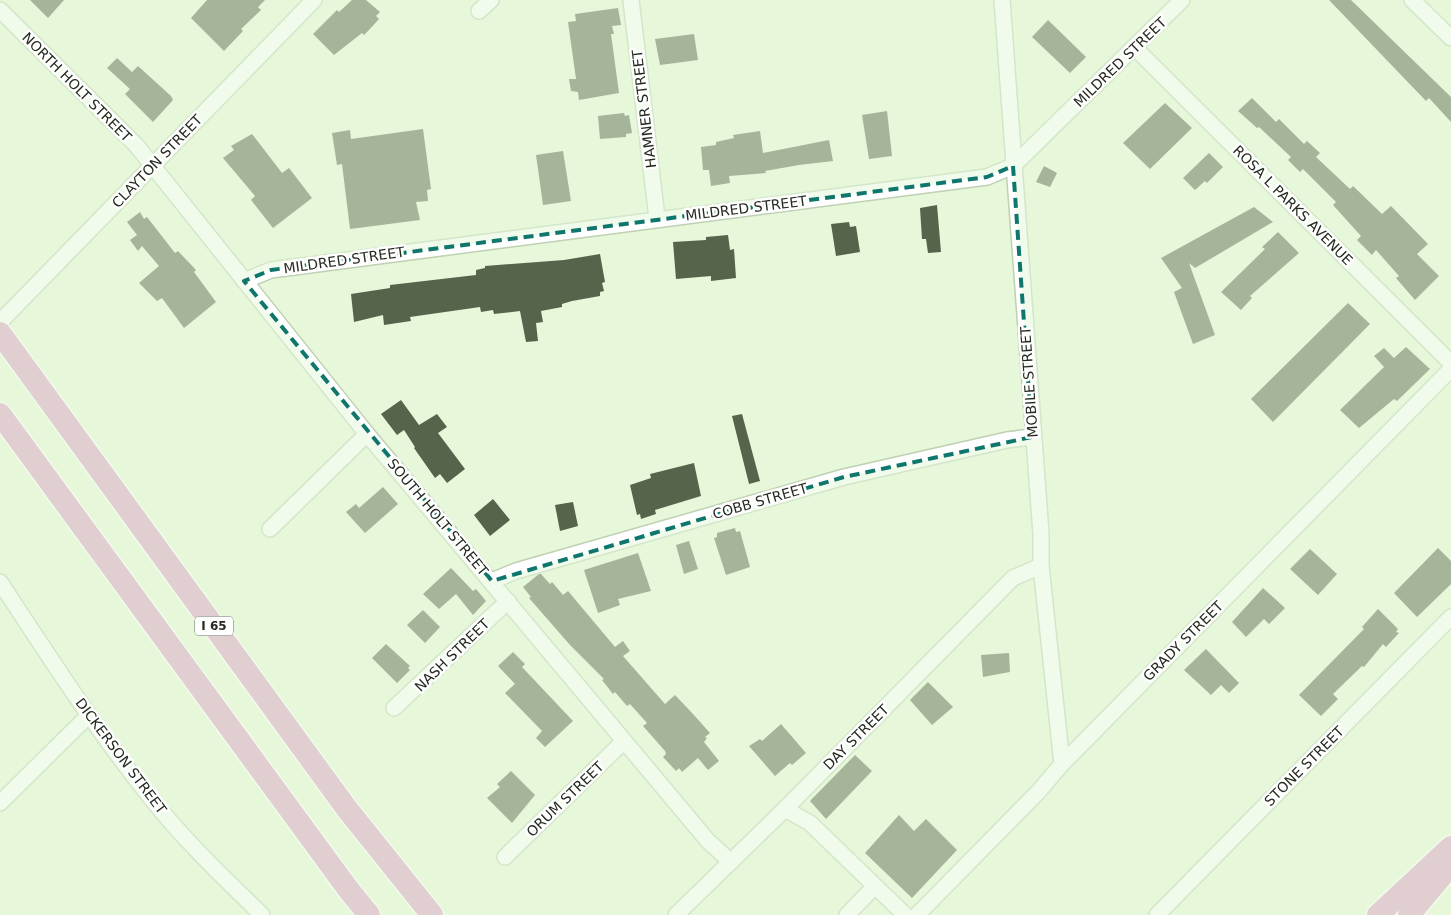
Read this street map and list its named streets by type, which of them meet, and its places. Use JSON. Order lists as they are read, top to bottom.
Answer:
{
  "streets": {
    "highway": ["I 65"],
    "street": [
      "MILDRED STREET",
      "NORTH HOLT STREET",
      "HAMNER STREET",
      "CLAYTON STREET",
      "ROSA L PARKS AVENUE",
      "MOBILE STREET",
      "COBB STREET",
      "SOUTH HOLT STREET",
      "GRADY STREET",
      "NASH STREET",
      "DAY STREET",
      "DICKERSON STREET",
      "STONE STREET",
      "ORUM STREET"
    ]
  },
  "crossings": [
    ["MILDRED STREET", "HAMNER STREET"],
    ["MILDRED STREET", "ROSA L PARKS AVENUE"],
    ["MILDRED STREET", "MOBILE STREET"],
    ["MILDRED STREET", "SOUTH HOLT STREET"],
    ["NORTH HOLT STREET", "CLAYTON STREET"],
    ["NORTH HOLT STREET", "SOUTH HOLT STREET"],
    ["CLAYTON STREET", "SOUTH HOLT STREET"],
    ["MOBILE STREET", "COBB STREET"],
    ["MOBILE STREET", "GRADY STREET"],
    ["MOBILE STREET", "DAY STREET"],
    ["COBB STREET", "SOUTH HOLT STREET"],
    ["SOUTH HOLT STREET", "NASH STREET"],
    ["SOUTH HOLT STREET", "DAY STREET"],
    ["SOUTH HOLT STREET", "ORUM STREET"]
  ]
}
